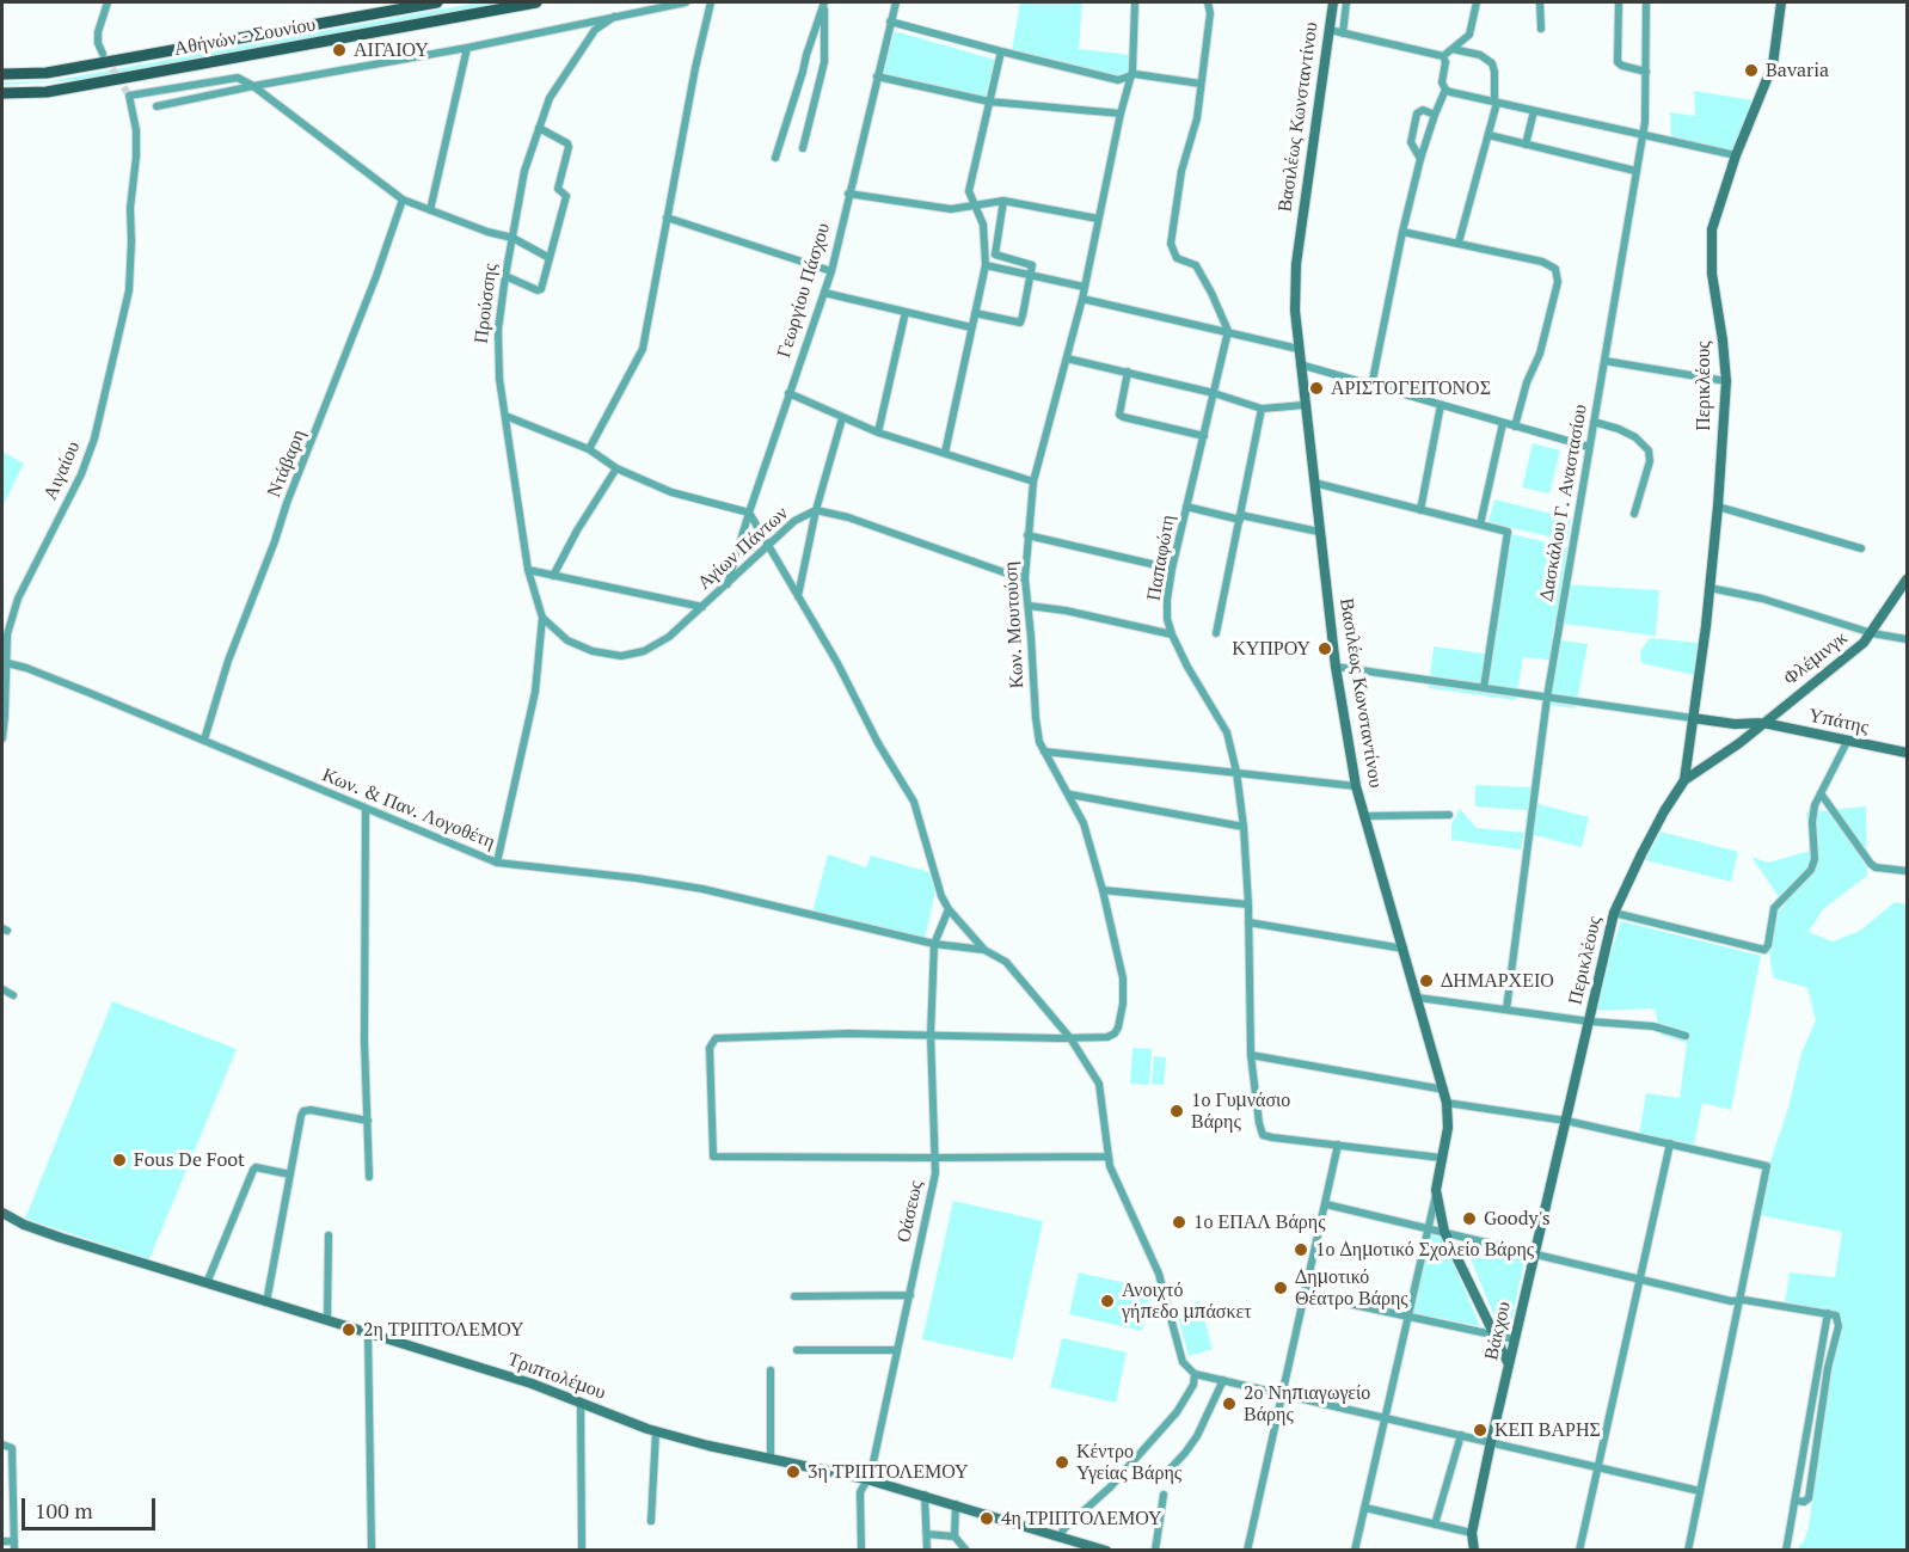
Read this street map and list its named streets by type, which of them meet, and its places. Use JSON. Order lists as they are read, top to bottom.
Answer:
{
  "streets": {
    "main road": ["Αθήνών - Σουνίου"],
    "street": [
      "Βασιλέως Κωνσταντίνου",
      "Γεωργίου Πάσχου",
      "Προύσσης",
      "Περικλέους",
      "Ντάβαρη",
      "Αιγαίου",
      "Δασκάλου Γ. Αναστασίου",
      "Αγίων Πάντων",
      "Παπαφώτη",
      "Κων. Μουτούση",
      "Φλέμινγκ",
      "Υπάτης",
      "Κων. & Παν. Λογοθέτη",
      "Οάσεως",
      "Βάκχου",
      "Τριπτολέμου"
    ]
  },
  "crossings": [
    ["Βασιλέως Κωνσταντίνου", "Βάκχου"],
    ["Γεωργίου Πάσχου", "Αγίων Πάντων"],
    ["Προύσσης", "Αγίων Πάντων"],
    ["Περικλέους", "Φλέμινγκ"],
    ["Περικλέους", "Υπάτης"],
    ["Περικλέους", "Βάκχου"],
    ["Ντάβαρη", "Κων. & Παν. Λογοθέτη"],
    ["Αιγαίου", "Κων. & Παν. Λογοθέτη"],
    ["Αγίων Πάντων", "Κων. Μουτούση"],
    ["Κων. Μουτούση", "Οάσεως"],
    ["Φλέμινγκ", "Υπάτης"],
    ["Κων. & Παν. Λογοθέτη", "Οάσεως"],
    ["Οάσεως", "Τριπτολέμου"]
  ],
  "places": [
    "ΑΙΓΑΙΟΥ",
    "Bavaria",
    "ΑΡΙΣΤΟΓΕΙΤΟΝΟΣ",
    "ΚΥΠΡΟΥ",
    "ΔΗΜΑΡΧΕΙΟ",
    "1ο Γυμνάσιο Βάρης",
    "Fous De Foot",
    "Goody's",
    "1ο ΕΠΑΛ Βάρης",
    "1ο Δημοτικό Σχολείο Βάρης",
    "Δημοτικό Θέατρο Βάρης",
    "Ανοιχτό γήπεδο μπάσκετ",
    "2η ΤΡΙΠΤΟΛΕΜΟΥ",
    "2ο Νηπιαγωγείο Βάρης",
    "ΚΕΠ ΒΑΡΗΣ",
    "Κέντρο Υγείας Βάρης",
    "3η ΤΡΙΠΤΟΛΕΜΟΥ",
    "4η ΤΡΙΠΤΟΛΕΜΟΥ"
  ],
  "scale_bar": "100 m"
}
